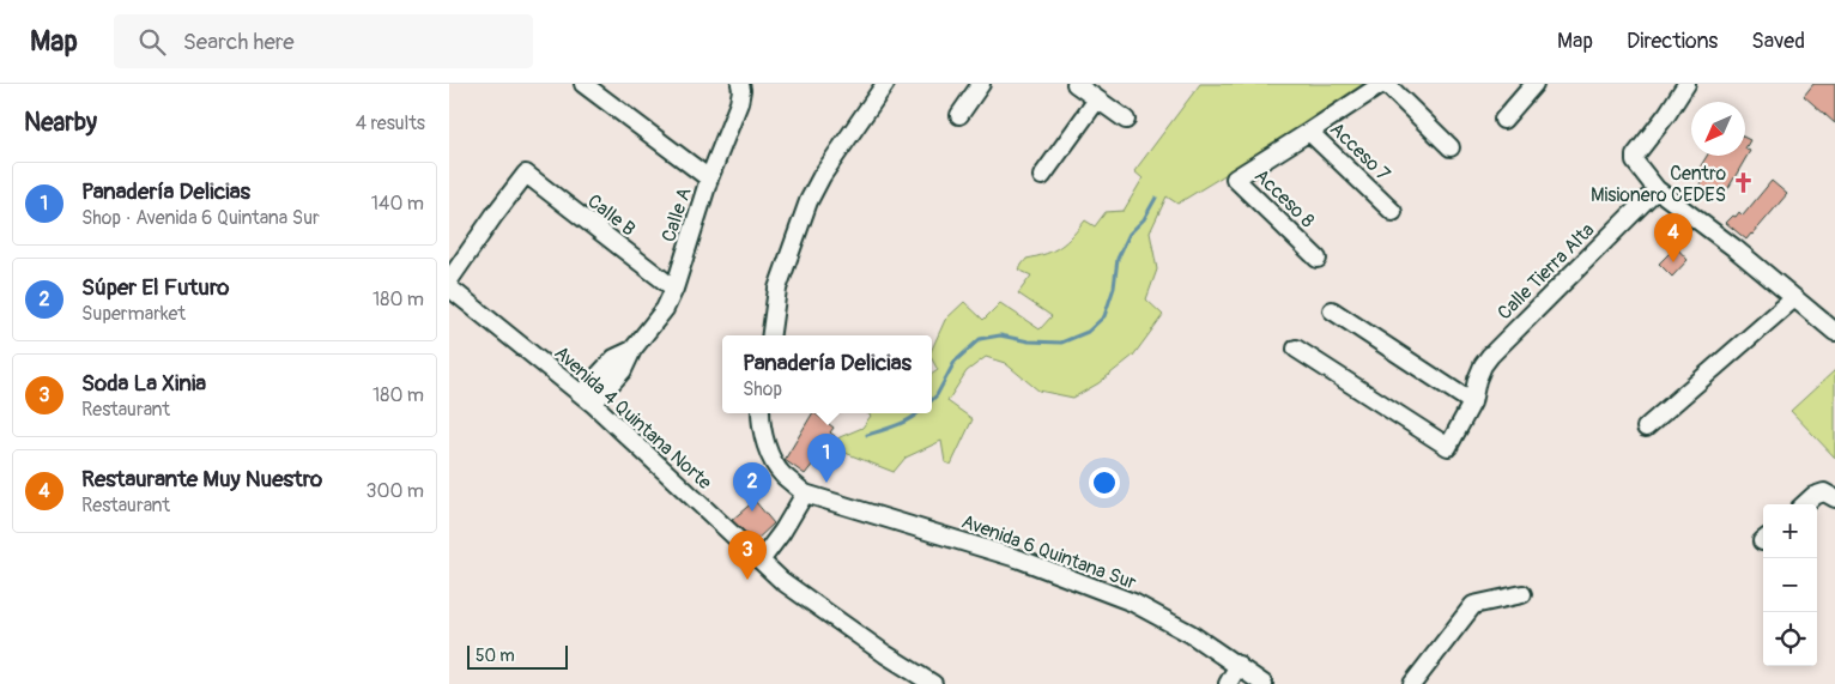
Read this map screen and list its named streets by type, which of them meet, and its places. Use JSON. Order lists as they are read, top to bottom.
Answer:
{
  "streets": {
    "street": [
      "Acceso 7",
      "Acceso 8",
      "Calle B",
      "Calle A",
      "Calle Tierra Alta",
      "Avenida 4 Quintana Norte",
      "Avenida 6 Quintana Sur"
    ]
  },
  "crossings": [
    ["Acceso 7", "Acceso 8"],
    ["Calle B", "Calle A"],
    ["Calle A", "Avenida 4 Quintana Norte"]
  ],
  "places": {
    "church": ["Centro Misionero CEDES"]
  },
  "scale_bar": "50 m",
  "north": "bottom left",
  "page": {
    "header": "Map",
    "search": "Search here",
    "nav": ["Map", "Directions", "Saved"],
    "heading": ["Nearby", "4 results"],
    "list": [
      {
        "mark": "1",
        "name": "Panadería Delicias",
        "note": "Shop · Avenida 6 Quintana Sur",
        "value": "140 m"
      },
      {
        "mark": "2",
        "name": "Súper El Futuro",
        "note": "Supermarket",
        "value": "180 m"
      },
      {
        "mark": "3",
        "name": "Soda La Xinia",
        "note": "Restaurant",
        "value": "180 m"
      },
      {
        "mark": "4",
        "name": "Restaurante Muy Nuestro",
        "note": "Restaurant",
        "value": "300 m"
      }
    ],
    "pins": [
      "4",
      "1",
      "2",
      "3"
    ],
    "popup": ["Panadería Delicias", "Shop"],
    "map_buttons": ["+", "−"],
    "scale": "50 m"
  }
}
